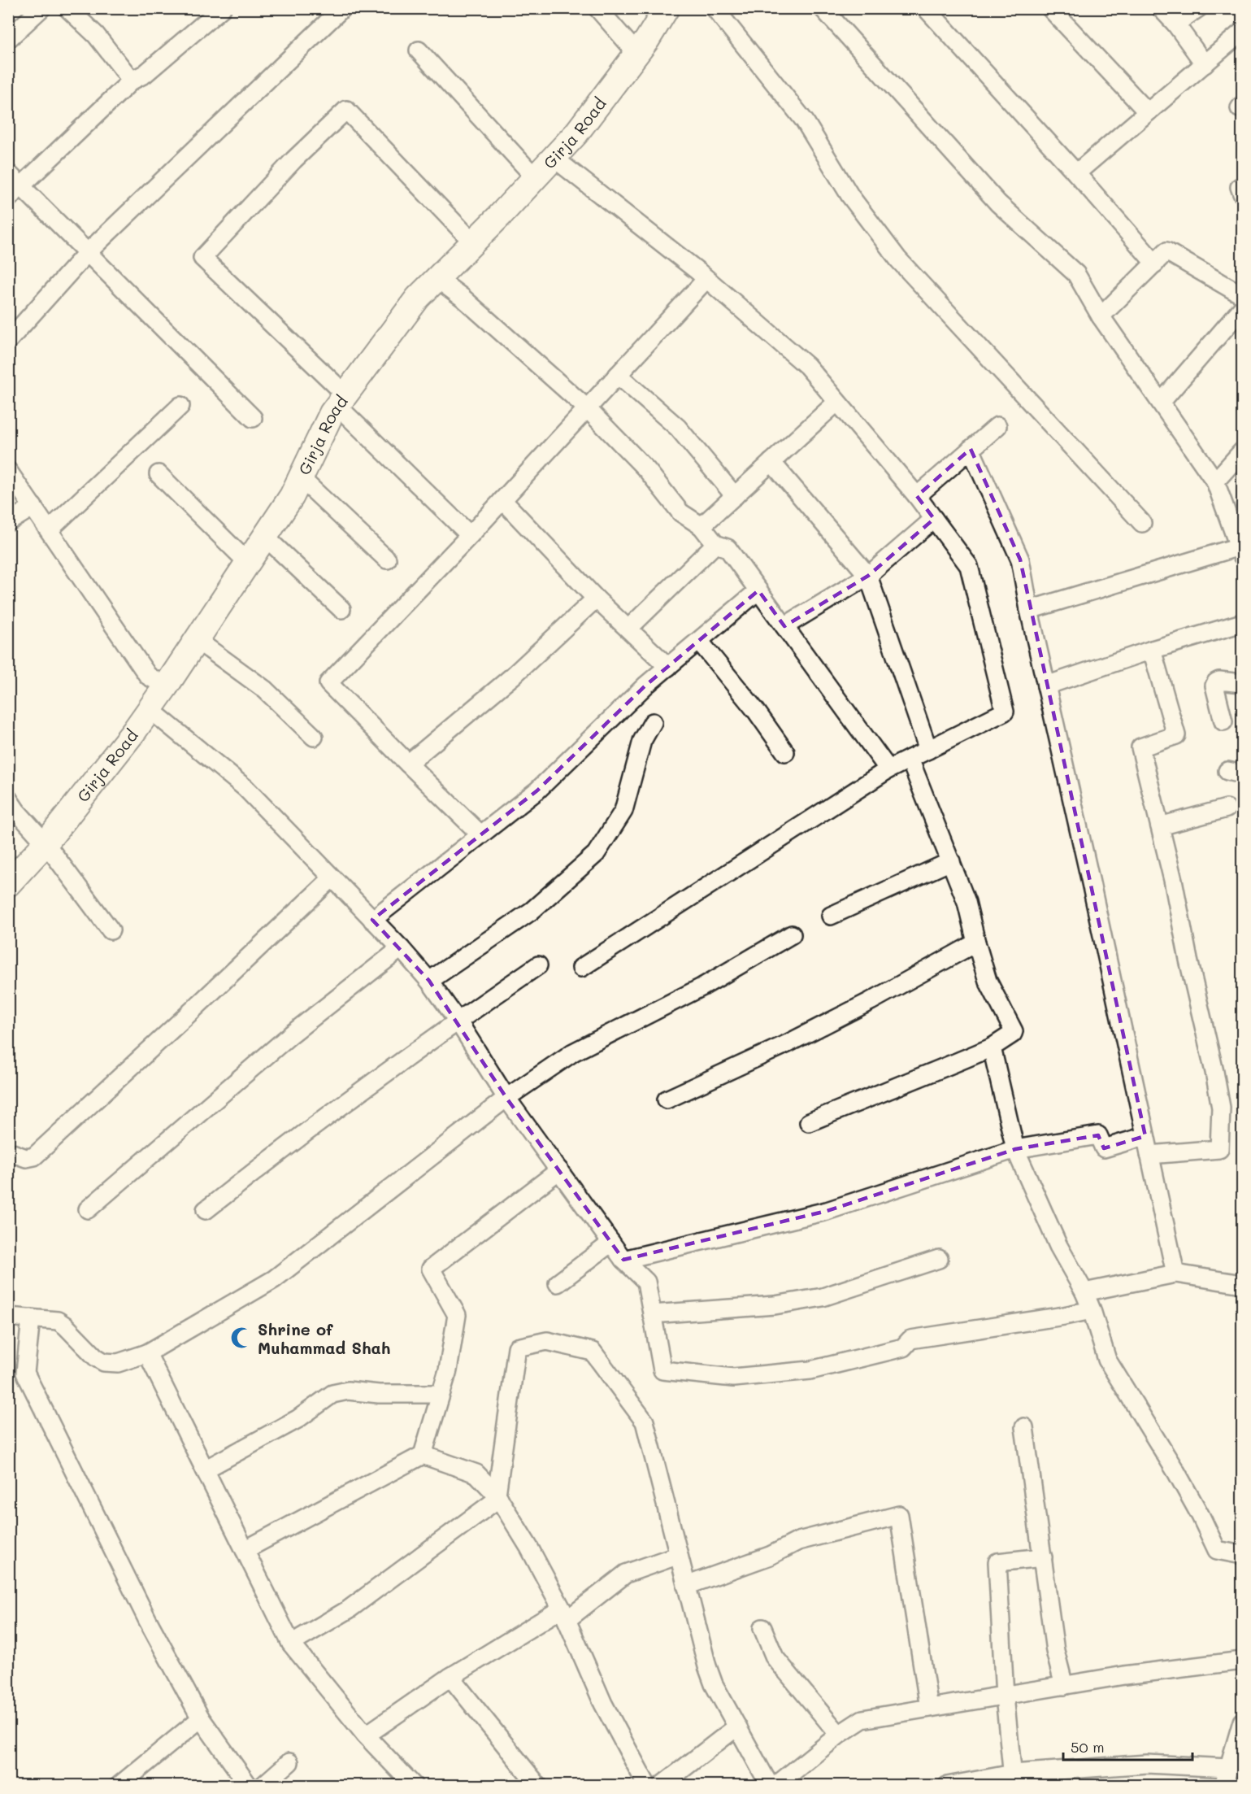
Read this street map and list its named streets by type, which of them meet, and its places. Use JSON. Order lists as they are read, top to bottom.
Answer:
{
  "streets": {
    "main road": ["Girja Road"]
  },
  "places": {
    "mosque": ["Shrine of Muhammad Shah"]
  },
  "scale_bar": "50 m"
}
